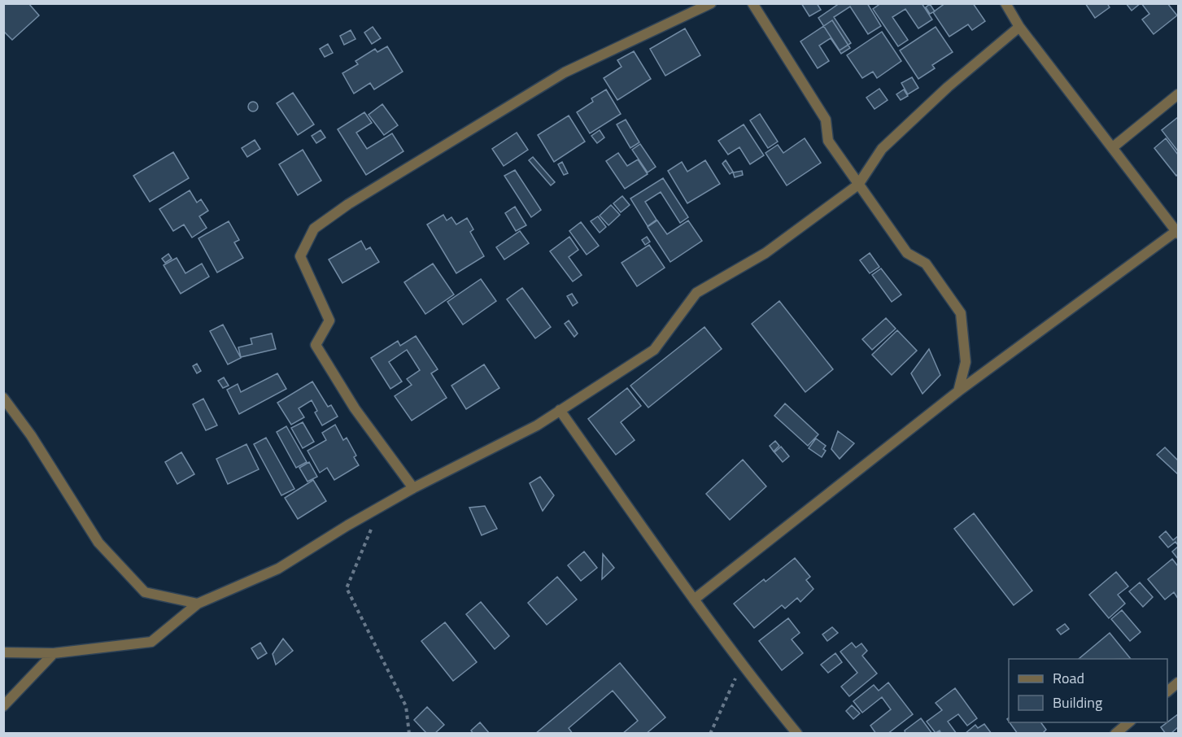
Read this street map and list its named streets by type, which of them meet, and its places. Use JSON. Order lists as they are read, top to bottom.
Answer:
{
  "legend": ["Road", "Building"]
}
